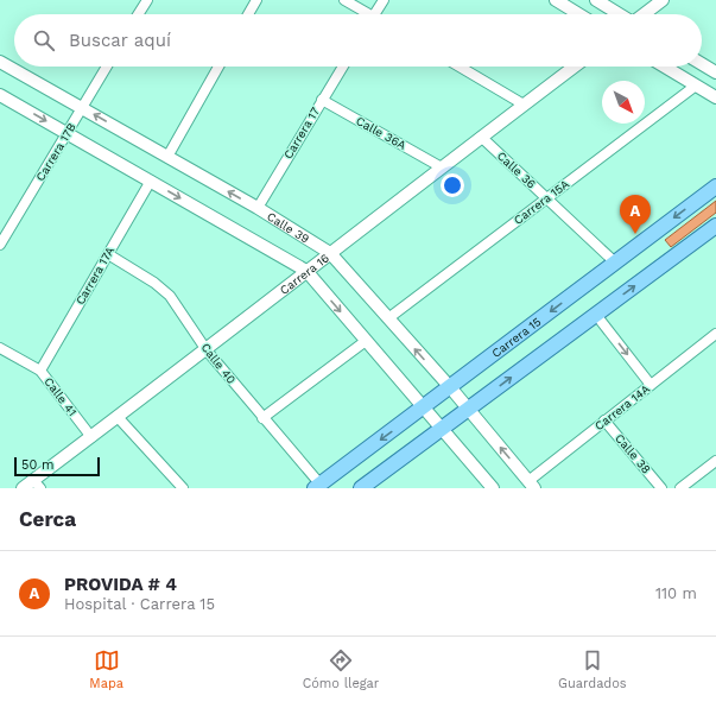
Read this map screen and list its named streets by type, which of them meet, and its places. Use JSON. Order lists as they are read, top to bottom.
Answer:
{
  "streets": {
    "main road": ["Carrera 15"],
    "street": [
      "Carrera 17",
      "Calle 36A",
      "Carrera 17B",
      "Calle 36",
      "Carrera 15A",
      "Calle 39",
      "Carrera 16",
      "Carrera 17A",
      "Calle 40",
      "Calle 41",
      "Carrera 14A",
      "Calle 38"
    ]
  },
  "crossings": [
    ["Carrera 17", "Calle 36A"],
    ["Carrera 17", "Calle 39"],
    ["Calle 36A", "Carrera 16"],
    ["Carrera 17B", "Calle 39"],
    ["Calle 36", "Carrera 15A"],
    ["Calle 36", "Carrera 16"],
    ["Calle 36", "Carrera 15"],
    ["Carrera 15A", "Calle 39"],
    ["Calle 39", "Carrera 16"],
    ["Calle 39", "Carrera 15"],
    ["Calle 39", "Carrera 14A"],
    ["Carrera 16", "Calle 40"],
    ["Carrera 16", "Calle 41"],
    ["Carrera 17A", "Calle 40"],
    ["Carrera 17A", "Calle 41"],
    ["Carrera 15", "Calle 40"],
    ["Carrera 14A", "Calle 38"]
  ],
  "scale_bar": "50 m",
  "north": "bottom right",
  "page": {
    "search": "Buscar aquí",
    "pins": "A",
    "scale": "50 m",
    "heading": "Cerca",
    "list": [
      {
        "mark": "A",
        "name": "PROVIDA # 4",
        "note": "Hospital · Carrera 15",
        "value": "110 m"
      }
    ],
    "nav": ["Mapa", "Cómo llegar", "Guardados"]
  }
}
